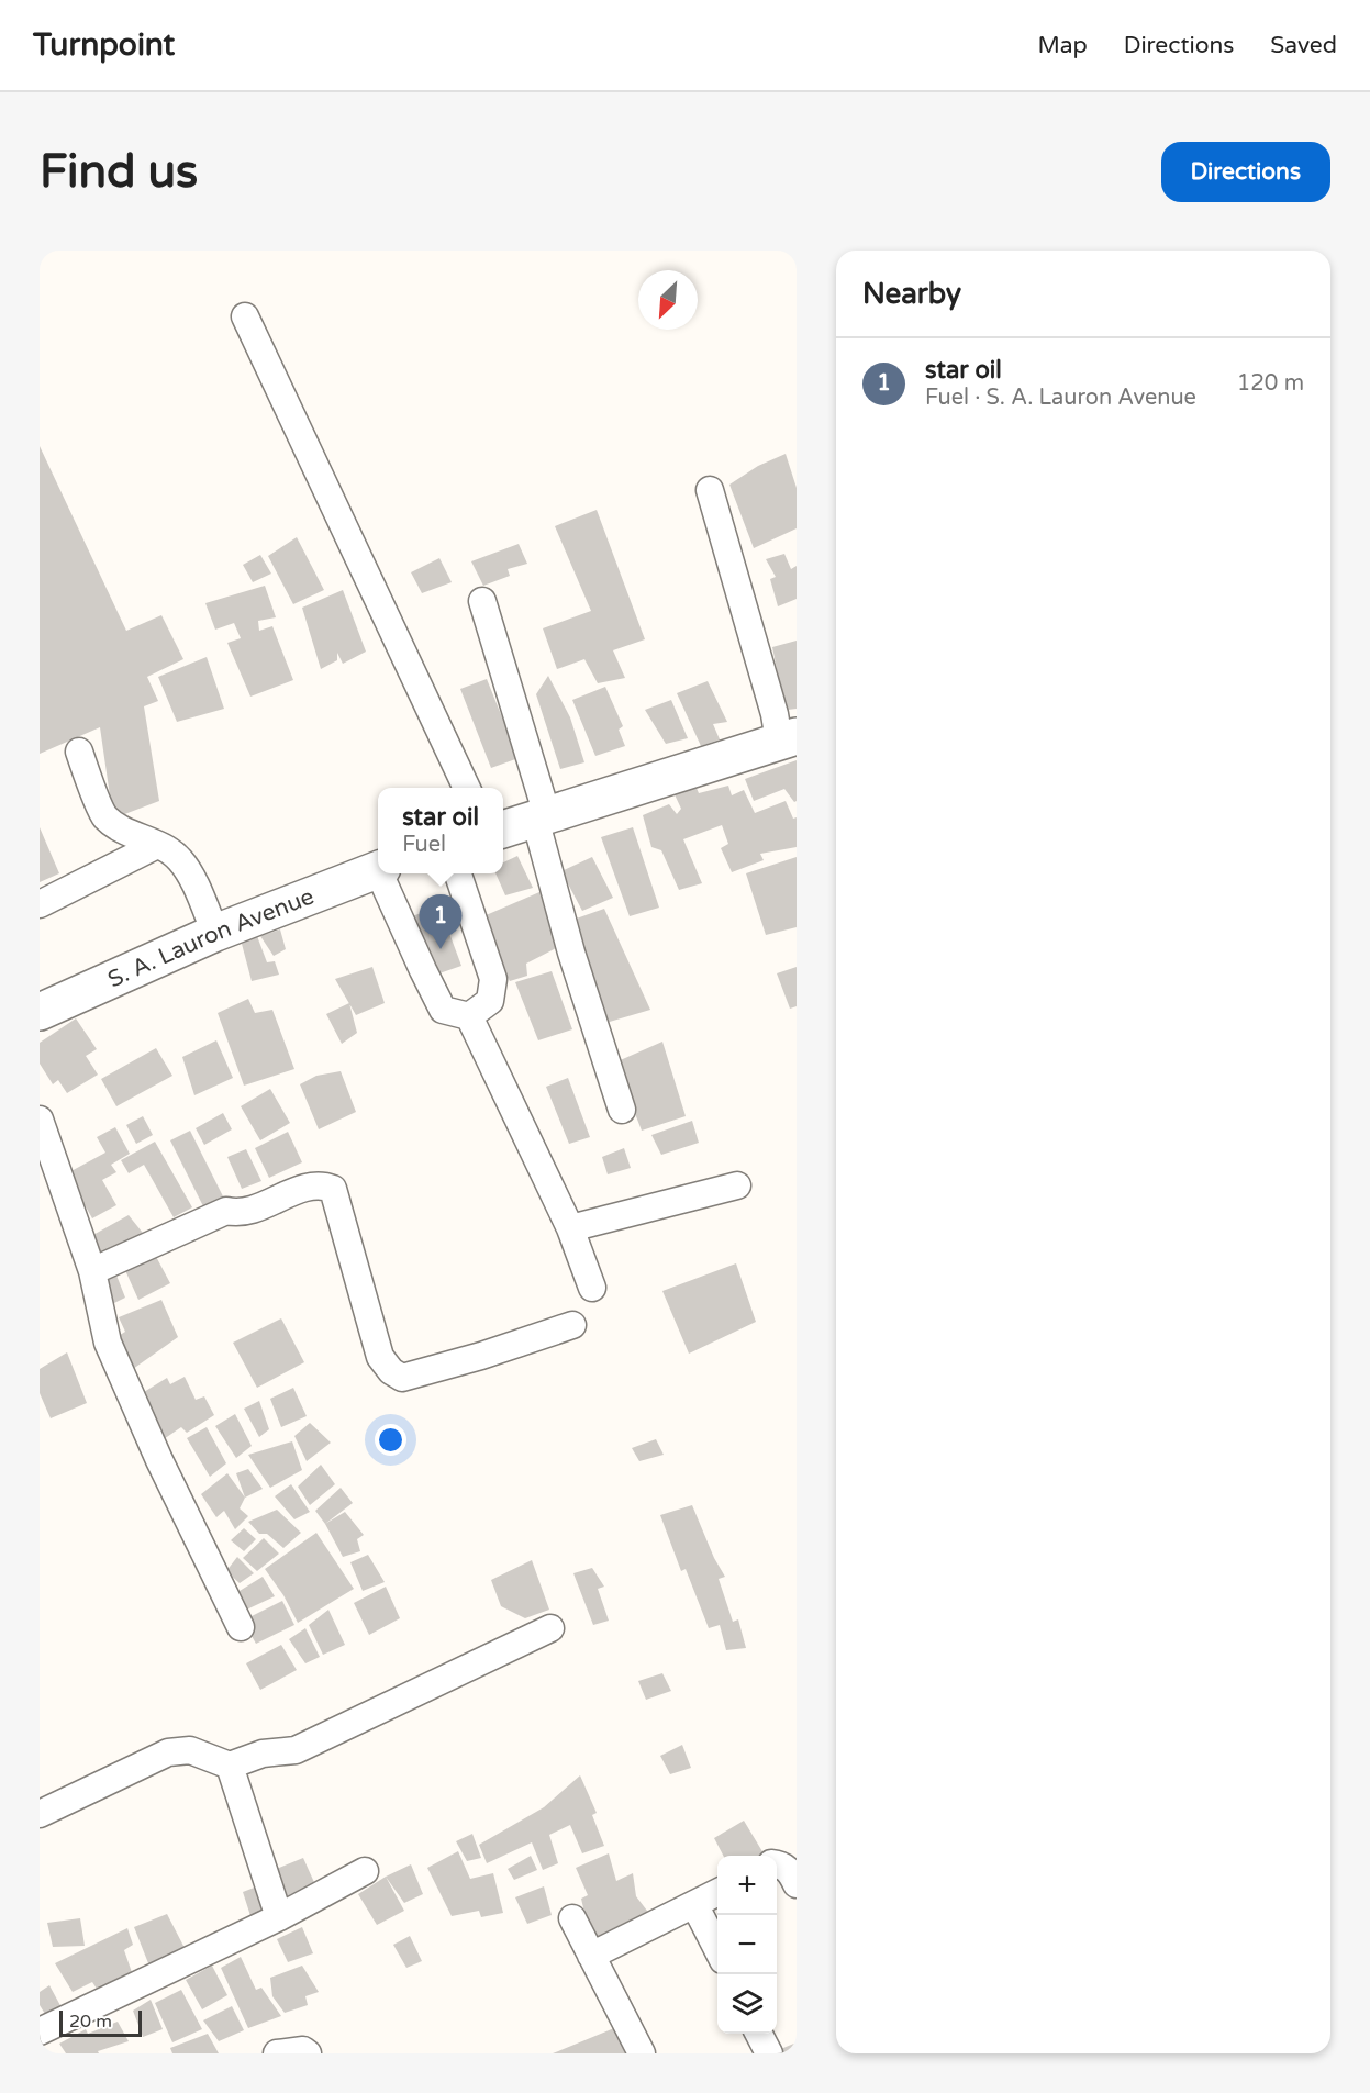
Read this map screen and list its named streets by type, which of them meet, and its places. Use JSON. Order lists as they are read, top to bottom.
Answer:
{
  "streets": {
    "highway": ["S. A. Lauron Avenue"]
  },
  "scale_bar": "20 m",
  "north": "bottom left",
  "page": {
    "header": "Turnpoint",
    "nav": ["Map", "Directions", "Saved"],
    "buttons": "Directions",
    "title": "Find us",
    "heading": "Nearby",
    "list": [
      {
        "mark": "1",
        "name": "star oil",
        "note": "Fuel · S. A. Lauron Avenue",
        "value": "120 m"
      }
    ],
    "popup": ["star oil", "Fuel"],
    "pins": "1",
    "map_buttons": ["+", "−"],
    "scale": "20 m"
  }
}
